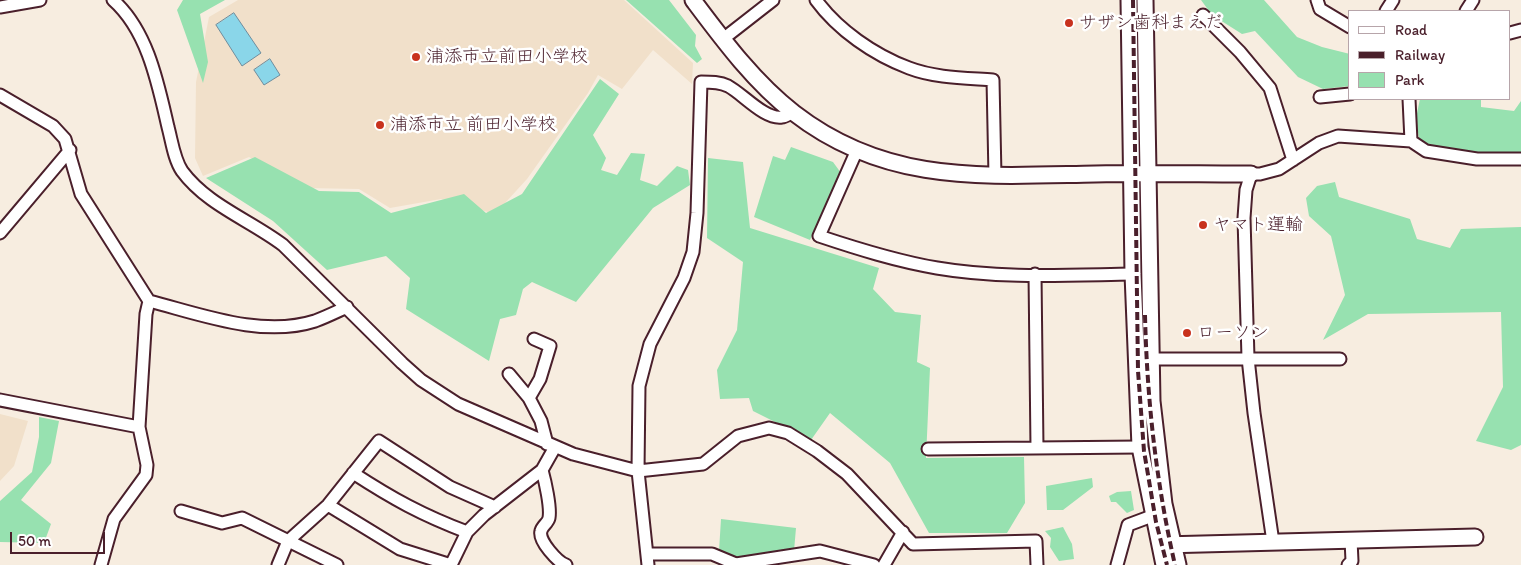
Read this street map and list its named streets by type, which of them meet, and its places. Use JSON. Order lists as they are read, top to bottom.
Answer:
{
  "places": [
    "サザン歯科まえだ",
    "浦添市立前田小学校",
    "浦添市立 前田小学校",
    "ヤマト運輸",
    "ローソン"
  ],
  "legend": ["Road", "Railway", "Park"],
  "scale_bar": "50 m"
}
